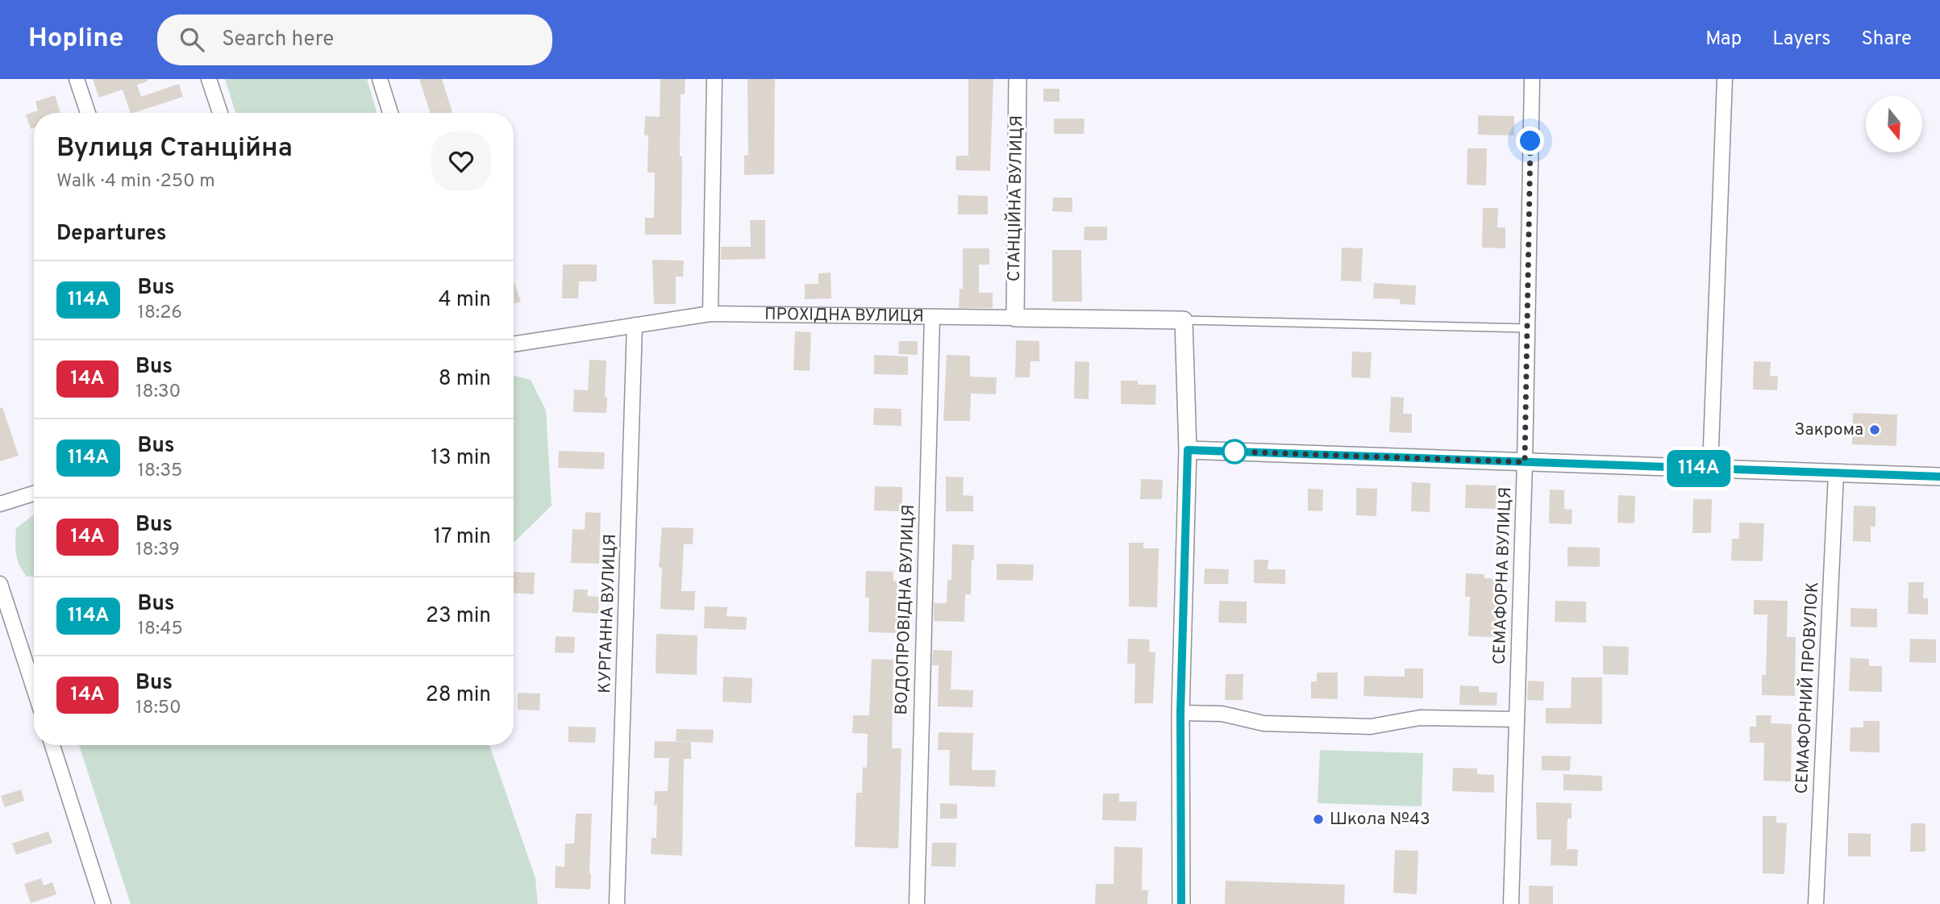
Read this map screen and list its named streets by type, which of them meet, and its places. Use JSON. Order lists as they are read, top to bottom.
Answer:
{
  "streets": {
    "street": [
      "СТАНЦІЙНА ВУЛИЦЯ",
      "ПРОХІДНА ВУЛИЦЯ",
      "СЕМАФОРНА ВУЛИЦЯ",
      "ВОДОПРОВІДНА ВУЛИЦЯ",
      "КУРГАННА ВУЛИЦЯ",
      "СЕМАФОРНИЙ ПРОВУЛОК"
    ]
  },
  "crossings": [
    ["СТАНЦІЙНА ВУЛИЦЯ", "ПРОХІДНА ВУЛИЦЯ"],
    ["ПРОХІДНА ВУЛИЦЯ", "ВОДОПРОВІДНА ВУЛИЦЯ"],
    ["ПРОХІДНА ВУЛИЦЯ", "КУРГАННА ВУЛИЦЯ"]
  ],
  "places": ["Закрома", "Школа №43"],
  "lines": ["bus line 114А"],
  "north": "bottom",
  "page": {
    "header": "Hopline",
    "search": "Search here",
    "nav": ["Map", "Layers", "Share"],
    "on_map": "114А",
    "heading": [
      ["Вулиця Станційна", "Walk · 4 min · 250 m"],
      "Departures"
    ],
    "list": [
      {
        "mark": "114А",
        "name": "Bus",
        "note": "18:26",
        "value": "4 min"
      },
      {
        "mark": "14А",
        "name": "Bus",
        "note": "18:30",
        "value": "8 min"
      },
      {
        "mark": "114А",
        "name": "Bus",
        "note": "18:35",
        "value": "13 min"
      },
      {
        "mark": "14А",
        "name": "Bus",
        "note": "18:39",
        "value": "17 min"
      },
      {
        "mark": "114А",
        "name": "Bus",
        "note": "18:45",
        "value": "23 min"
      },
      {
        "mark": "14А",
        "name": "Bus",
        "note": "18:50",
        "value": "28 min"
      }
    ]
  }
}
